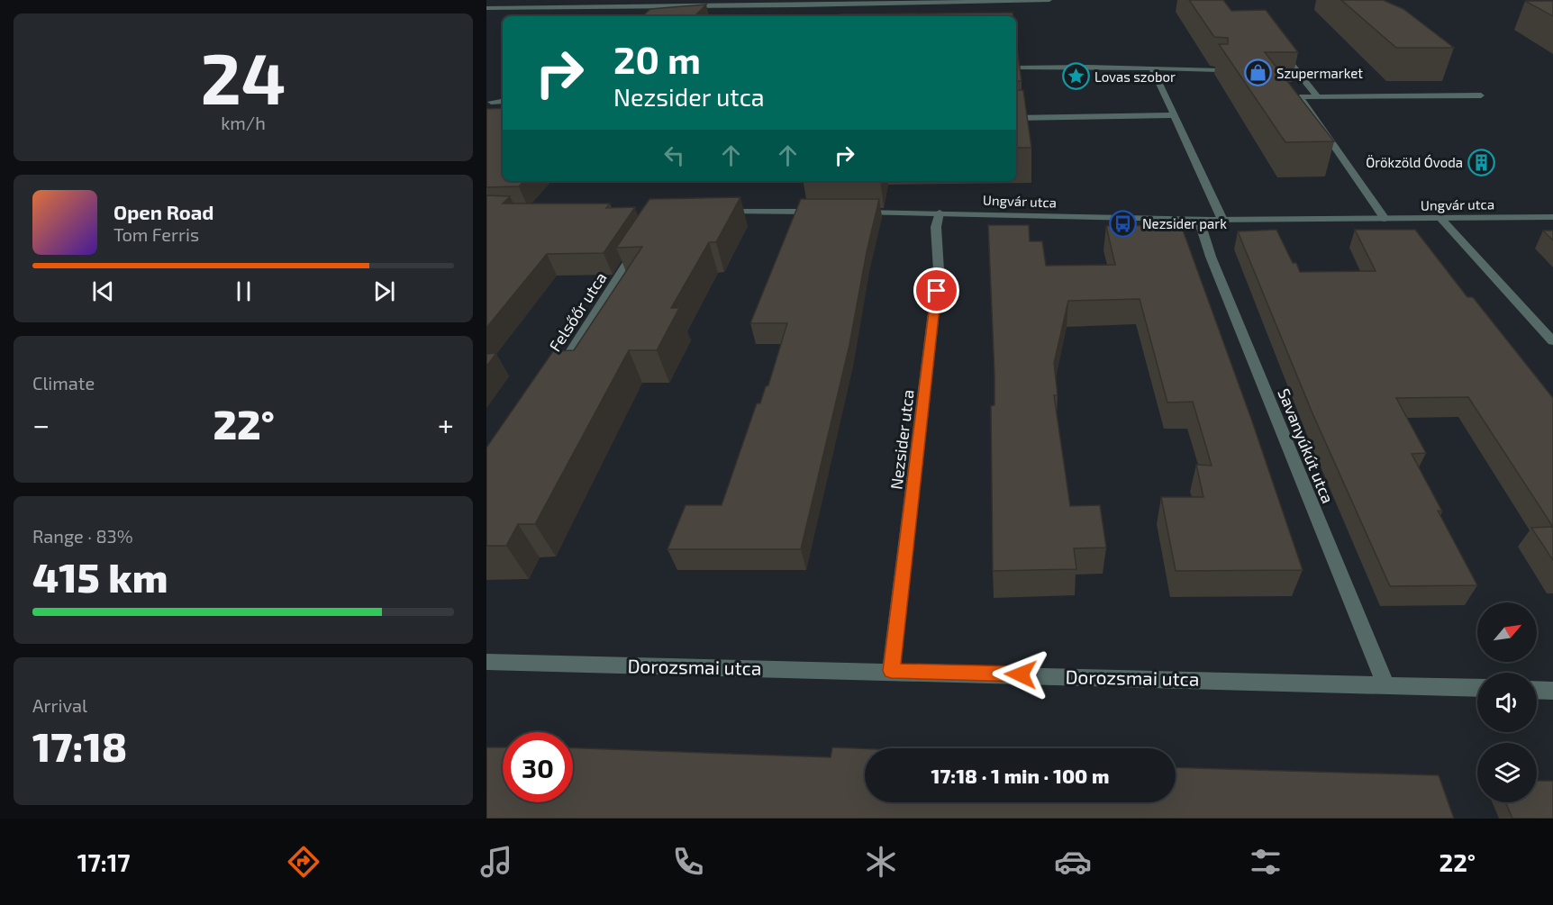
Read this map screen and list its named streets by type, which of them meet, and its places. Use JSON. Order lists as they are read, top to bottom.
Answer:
{
  "streets": {
    "street": [
      "Ungvár utca",
      "Felsőőr utca",
      "Nezsider utca",
      "Savanyúkút utca",
      "Dorozsmai utca"
    ]
  },
  "crossings": [
    ["Ungvár utca", "Nezsider utca"],
    ["Ungvár utca", "Savanyúkút utca"],
    ["Nezsider utca", "Dorozsmai utca"],
    ["Savanyúkút utca", "Dorozsmai utca"]
  ],
  "places": {
    "shop": ["Szupermarket"],
    "place": ["Lovas szobor"],
    "building": ["Örökzöld Óvoda"],
    "bus stop": ["Nezsider park"]
  },
  "north": "top right",
  "page": {
    "tile": [
      ["24", "km/h"],
      "Climate",
      ["Range · 83%", "415 km"],
      ["Arrival", "17:18"]
    ],
    "turn": ["20 m", "Nezsider utca"],
    "song": ["Open Road", "Tom Ferris"],
    "heat": ["−", "22°", "+"],
    "limit": "30",
    "trip": "17:18 · 1 min · 100 m",
    "tabs": ["17:17", "22°"]
  }
}
